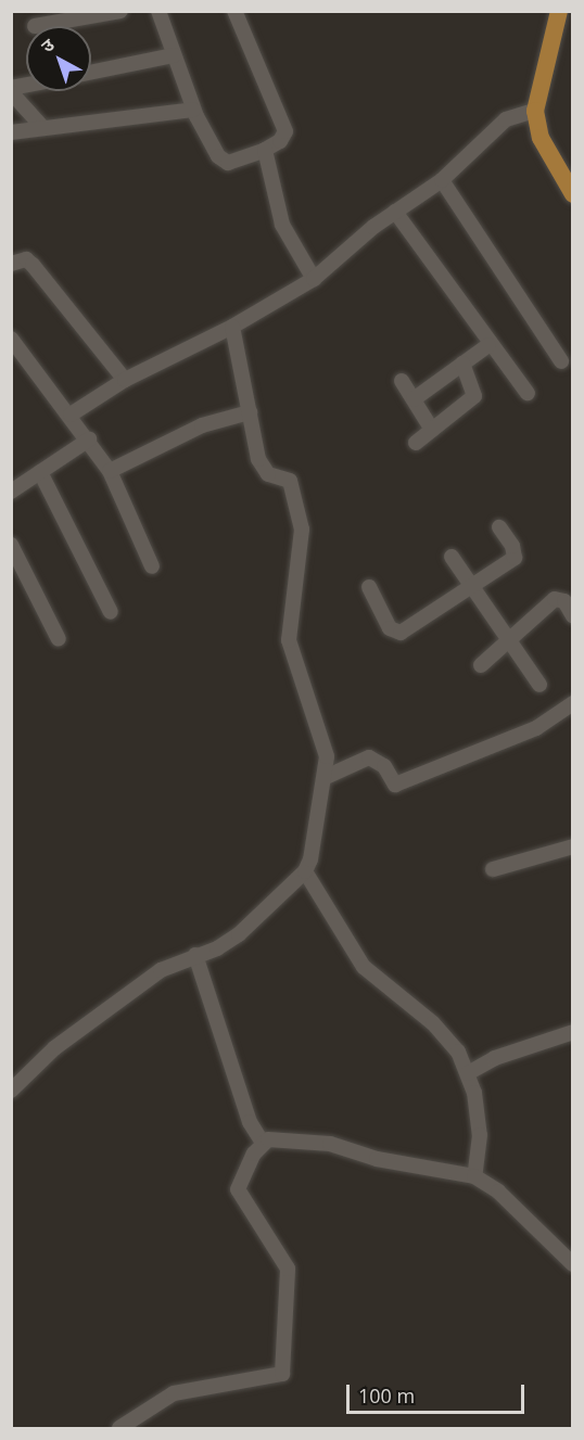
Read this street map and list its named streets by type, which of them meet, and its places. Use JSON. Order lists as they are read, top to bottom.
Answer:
{
  "scale_bar": "100 m",
  "north": "top left"
}
